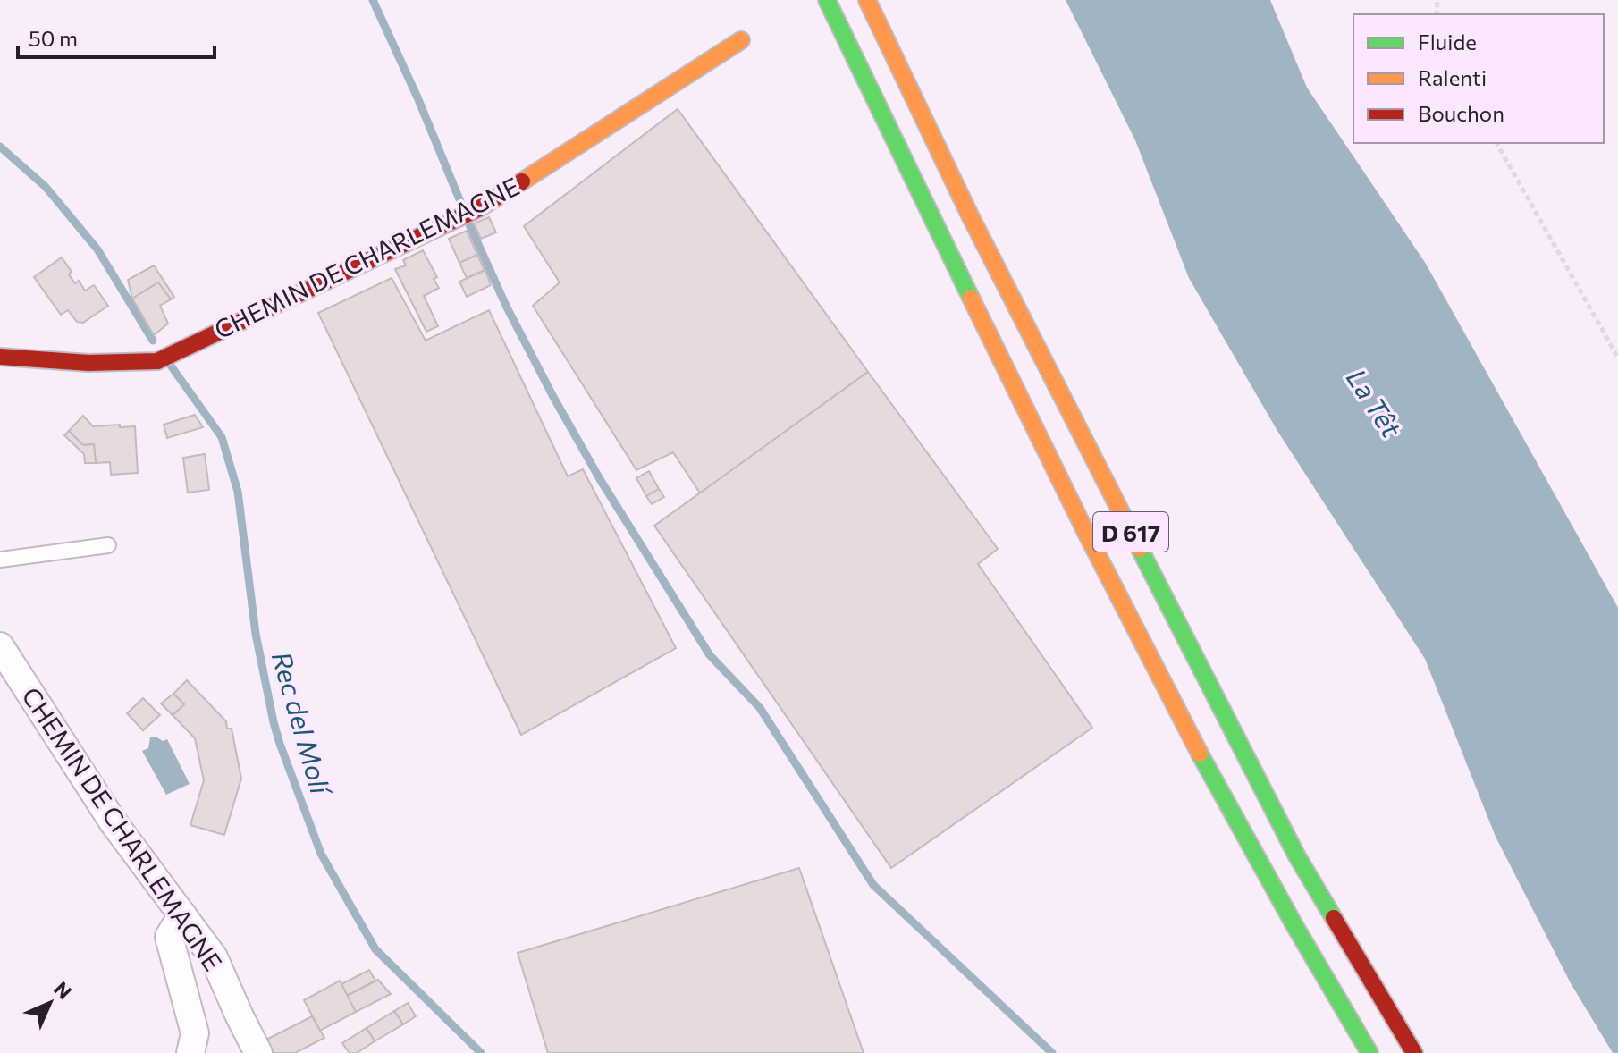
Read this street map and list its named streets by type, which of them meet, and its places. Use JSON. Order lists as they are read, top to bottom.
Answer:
{
  "streets": {
    "main road": ["CHEMIN DE CHARLEMAGNE", "D 617"]
  },
  "water": ["La Têt", "Rec del Molí"],
  "legend": ["Fluide", "Ralenti", "Bouchon"],
  "scale_bar": "50 m",
  "north": "top right"
}
